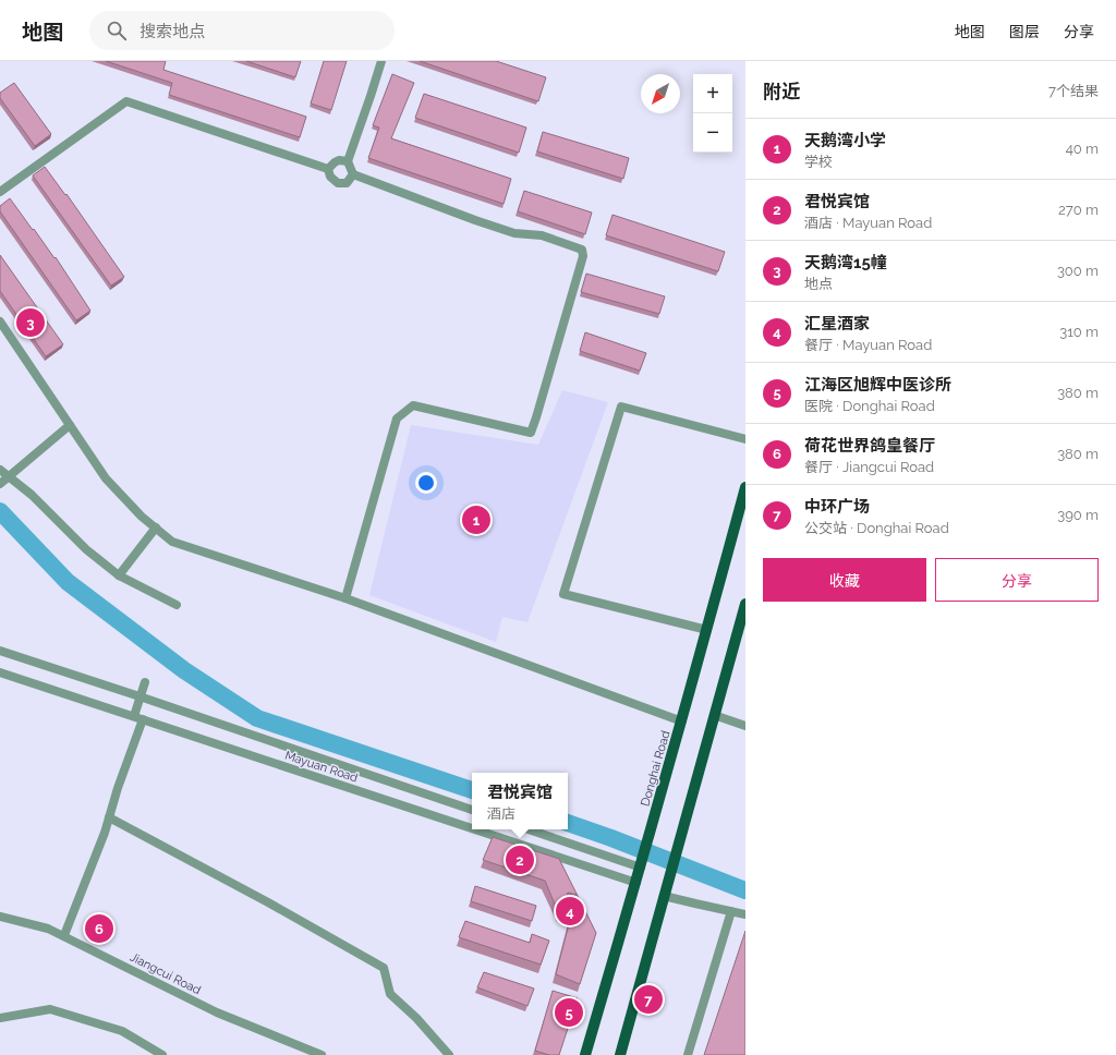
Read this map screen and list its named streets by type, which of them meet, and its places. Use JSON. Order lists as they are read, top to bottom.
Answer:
{
  "streets": {
    "main road": ["Donghai Road"],
    "street": ["Mayuan Road", "Jiangcui Road"]
  },
  "crossings": [
    ["Mayuan Road", "Donghai Road"]
  ],
  "north": "bottom left",
  "page": {
    "header": "地图",
    "search": "搜索地点",
    "nav": ["地图", "图层", "分享"],
    "heading": ["附近", "7个结果"],
    "map_buttons": ["+", "−"],
    "list": [
      {
        "mark": "1",
        "name": "天鹅湾小学",
        "note": "学校",
        "value": "40 m"
      },
      {
        "mark": "2",
        "name": "君悦宾馆",
        "note": "酒店 · Mayuan Road",
        "value": "270 m"
      },
      {
        "mark": "3",
        "name": "天鹅湾15幢",
        "note": "地点",
        "value": "300 m"
      },
      {
        "mark": "4",
        "name": "汇星酒家",
        "note": "餐厅 · Mayuan Road",
        "value": "310 m"
      },
      {
        "mark": "5",
        "name": "江海区旭辉中医诊所",
        "note": "医院 · Donghai Road",
        "value": "380 m"
      },
      {
        "mark": "6",
        "name": "荷花世界鸽皇餐厅",
        "note": "餐厅 · Jiangcui Road",
        "value": "380 m"
      },
      {
        "mark": "7",
        "name": "中环广场",
        "note": "公交站 · Donghai Road",
        "value": "390 m"
      }
    ],
    "pins": [
      "3",
      "1",
      "2",
      "4",
      "6",
      "7",
      "5"
    ],
    "buttons": ["收藏", "分享"],
    "popup": ["君悦宾馆", "酒店"]
  }
}
